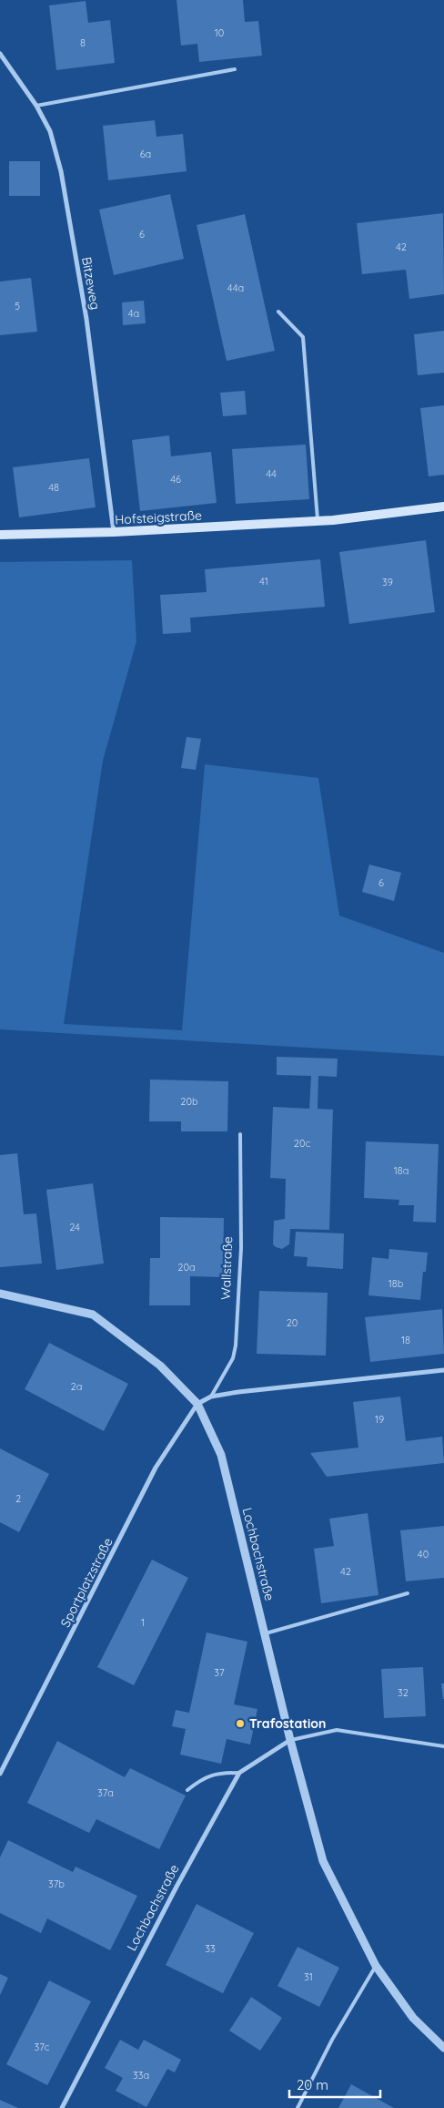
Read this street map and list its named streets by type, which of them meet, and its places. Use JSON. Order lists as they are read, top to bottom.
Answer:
{
  "streets": {
    "main road": ["Hofsteigstraße"],
    "street": ["Bitzeweg", "Lochbachstraße", "Sportplatzstraße"],
    "lane": ["Wallstraße"]
  },
  "crossings": [
    ["Bitzeweg", "Hofsteigstraße"],
    ["Lochbachstraße", "Sportplatzstraße"]
  ],
  "places": ["Trafostation"],
  "house_numbers": [
    "10",
    "8",
    "6a",
    "6",
    "42",
    "44a",
    "5",
    "4a",
    "44",
    "46",
    "48",
    "41",
    "39",
    "6",
    "20b",
    "20c",
    "18a",
    "24",
    "20a",
    "18b",
    "20",
    "18",
    "2a",
    "19",
    "2",
    "40",
    "42",
    "1",
    "37",
    "32",
    "37a",
    "37b",
    "33",
    "31",
    "37c",
    "33a"
  ],
  "scale_bar": "20 m"
}
